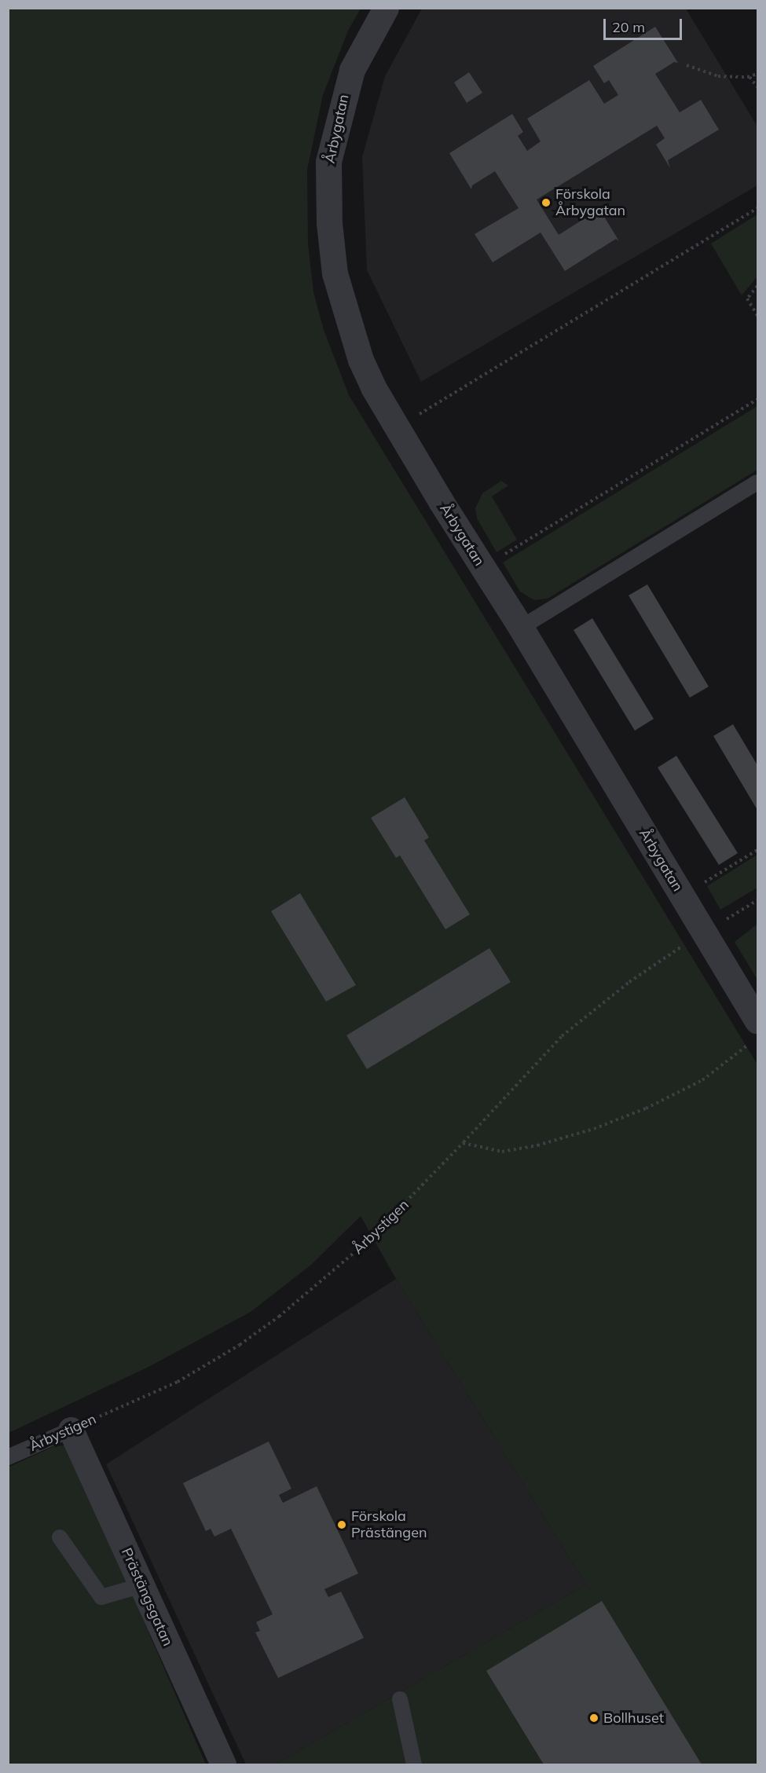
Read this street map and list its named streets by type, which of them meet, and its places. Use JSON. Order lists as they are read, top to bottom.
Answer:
{
  "streets": {
    "street": ["Årbygatan", "Prästängsgatan"],
    "lane": ["Årbystigen"]
  },
  "crossings": [
    ["Årbystigen", "Prästängsgatan"]
  ],
  "places": ["Förskola Årbygatan", "Förskola Prästängen", "Bollhuset"],
  "scale_bar": "20 m"
}
